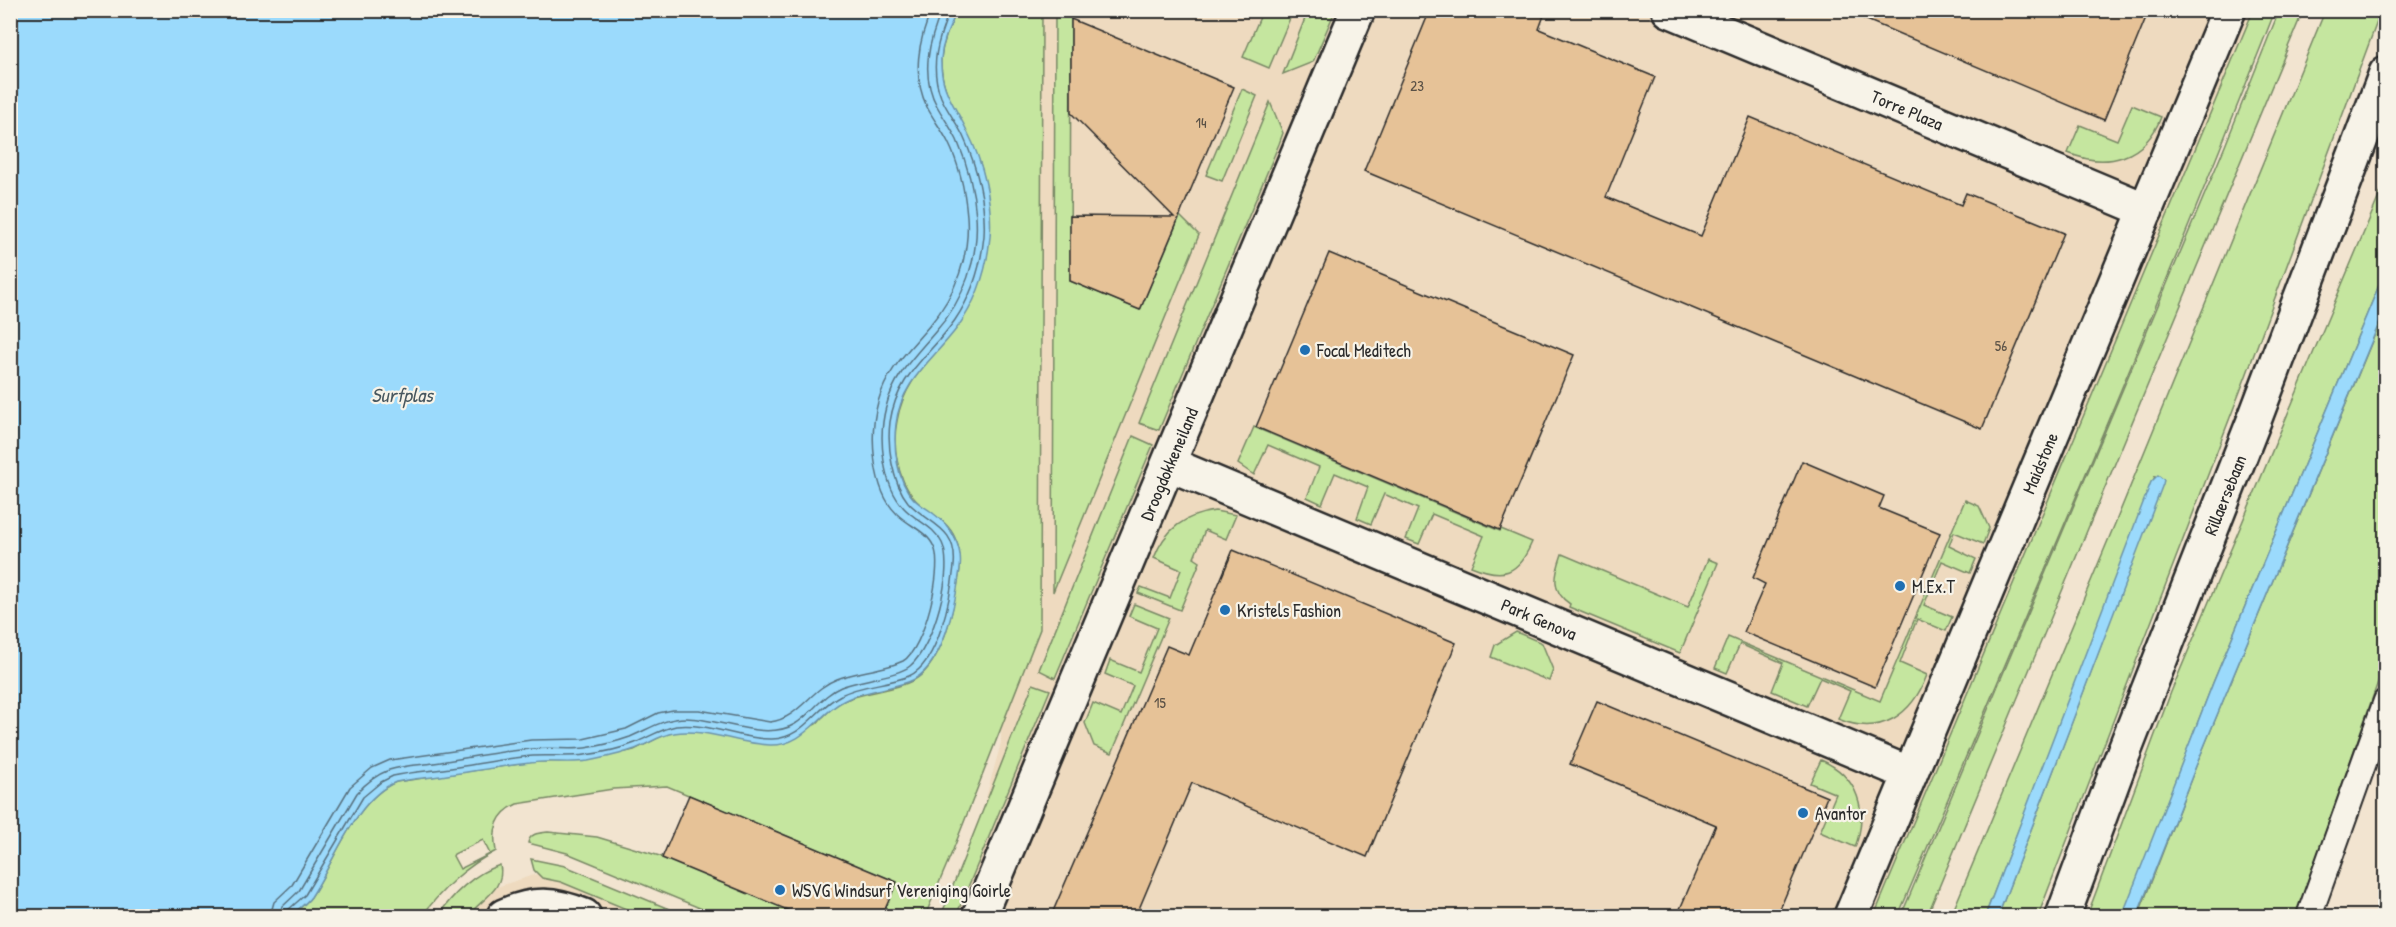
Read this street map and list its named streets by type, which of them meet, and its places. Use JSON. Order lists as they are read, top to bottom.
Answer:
{
  "streets": {
    "street": [
      "Torre Plaza",
      "Maidstone",
      "Droogdokkeneiland",
      "Rillaersebaan",
      "Park Genova"
    ]
  },
  "crossings": [
    ["Torre Plaza", "Maidstone"],
    ["Maidstone", "Park Genova"],
    ["Droogdokkeneiland", "Park Genova"]
  ],
  "water": ["Surfplas"],
  "places": [
    "Focal Meditech",
    "M.Ex.T",
    "Kristels Fashion",
    "Avantor",
    "WSVG Windsurf Vereniging Goirle"
  ],
  "house_numbers": [
    "23",
    "14",
    "56",
    "15"
  ]
}
